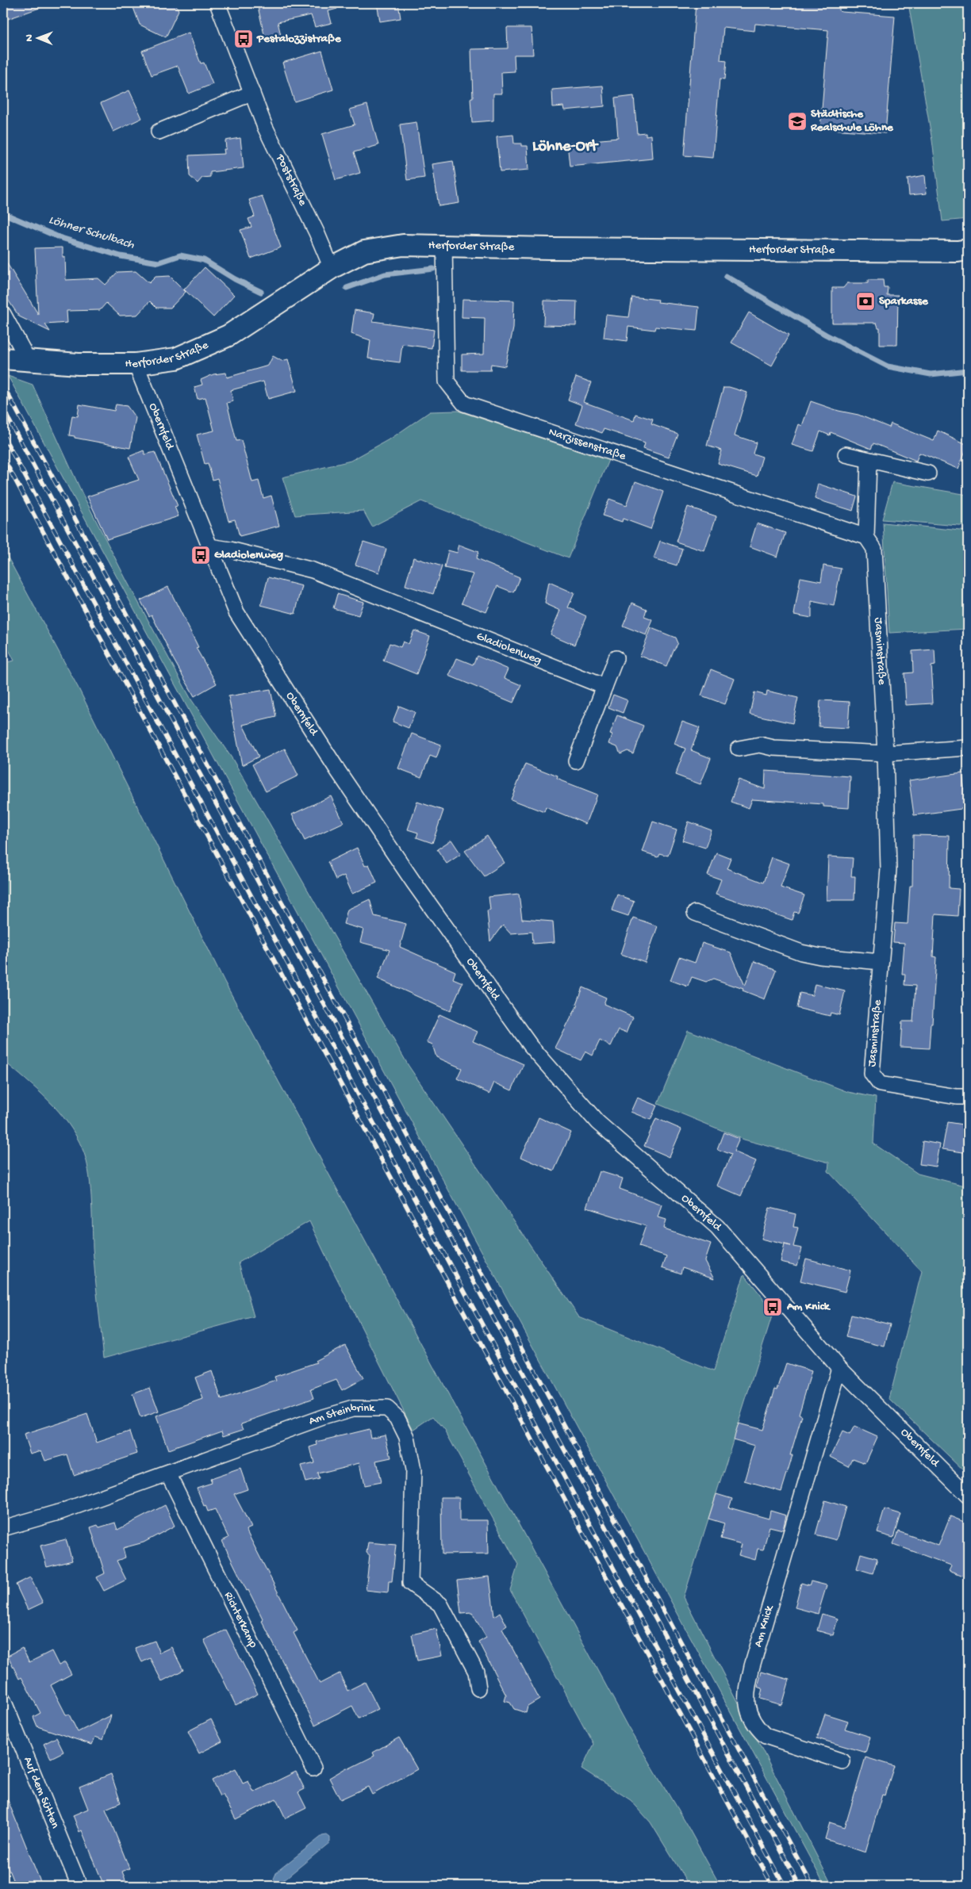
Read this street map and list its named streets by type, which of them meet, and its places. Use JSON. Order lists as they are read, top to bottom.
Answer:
{
  "streets": {
    "main road": ["Herforder Straße"],
    "street": [
      "Poststraße",
      "Obernfeld",
      "Narzissenstraße",
      "Gladiolenweg",
      "Jasminstraße",
      "Am Steinbrink",
      "Richterkamp",
      "Am Knick",
      "Auf dem Sütten"
    ]
  },
  "crossings": [
    ["Poststraße", "Herforder Straße"],
    ["Herforder Straße", "Obernfeld"],
    ["Herforder Straße", "Narzissenstraße"],
    ["Obernfeld", "Gladiolenweg"],
    ["Obernfeld", "Am Knick"],
    ["Narzissenstraße", "Jasminstraße"],
    ["Am Steinbrink", "Richterkamp"]
  ],
  "districts": ["Löhne-Ort"],
  "water": ["Löhner Schulbach"],
  "places": {
    "bus stop": ["Pestalozzistraße", "Gladiolenweg", "Am Knick"],
    "school or university": ["Städtische Realschule Löhne"],
    "bank": ["Sparkasse"]
  },
  "north": "left"
}
